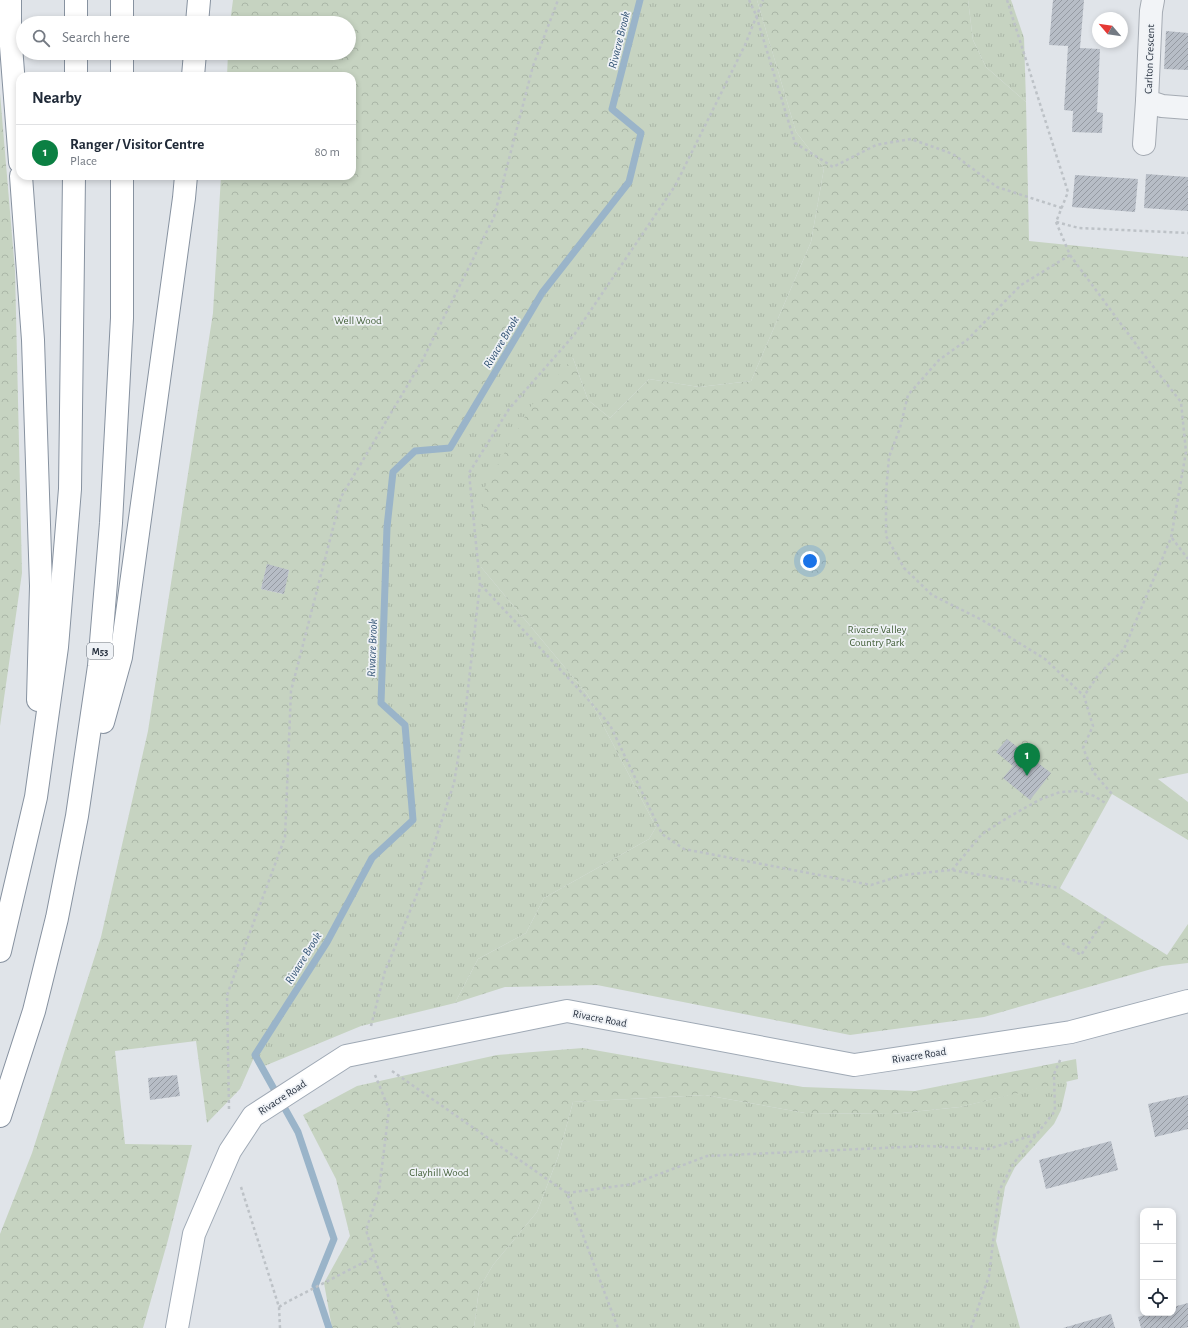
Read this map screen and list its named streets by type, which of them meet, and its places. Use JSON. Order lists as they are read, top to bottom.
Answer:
{
  "streets": {
    "main road": ["M53", "Rivacre Road"],
    "street": ["Carlton Crescent"]
  },
  "water": ["Rivacre Brook"],
  "parks": ["Well Wood", "Rivacre Valley Country Park", "Clayhill Wood"],
  "north": "top left",
  "page": {
    "search": "Search here",
    "heading": "Nearby",
    "list": [
      {
        "mark": "1",
        "name": "Ranger / Visitor Centre",
        "note": "Place",
        "value": "80 m"
      }
    ],
    "pins": "1",
    "map_buttons": ["+", "−"]
  }
}
